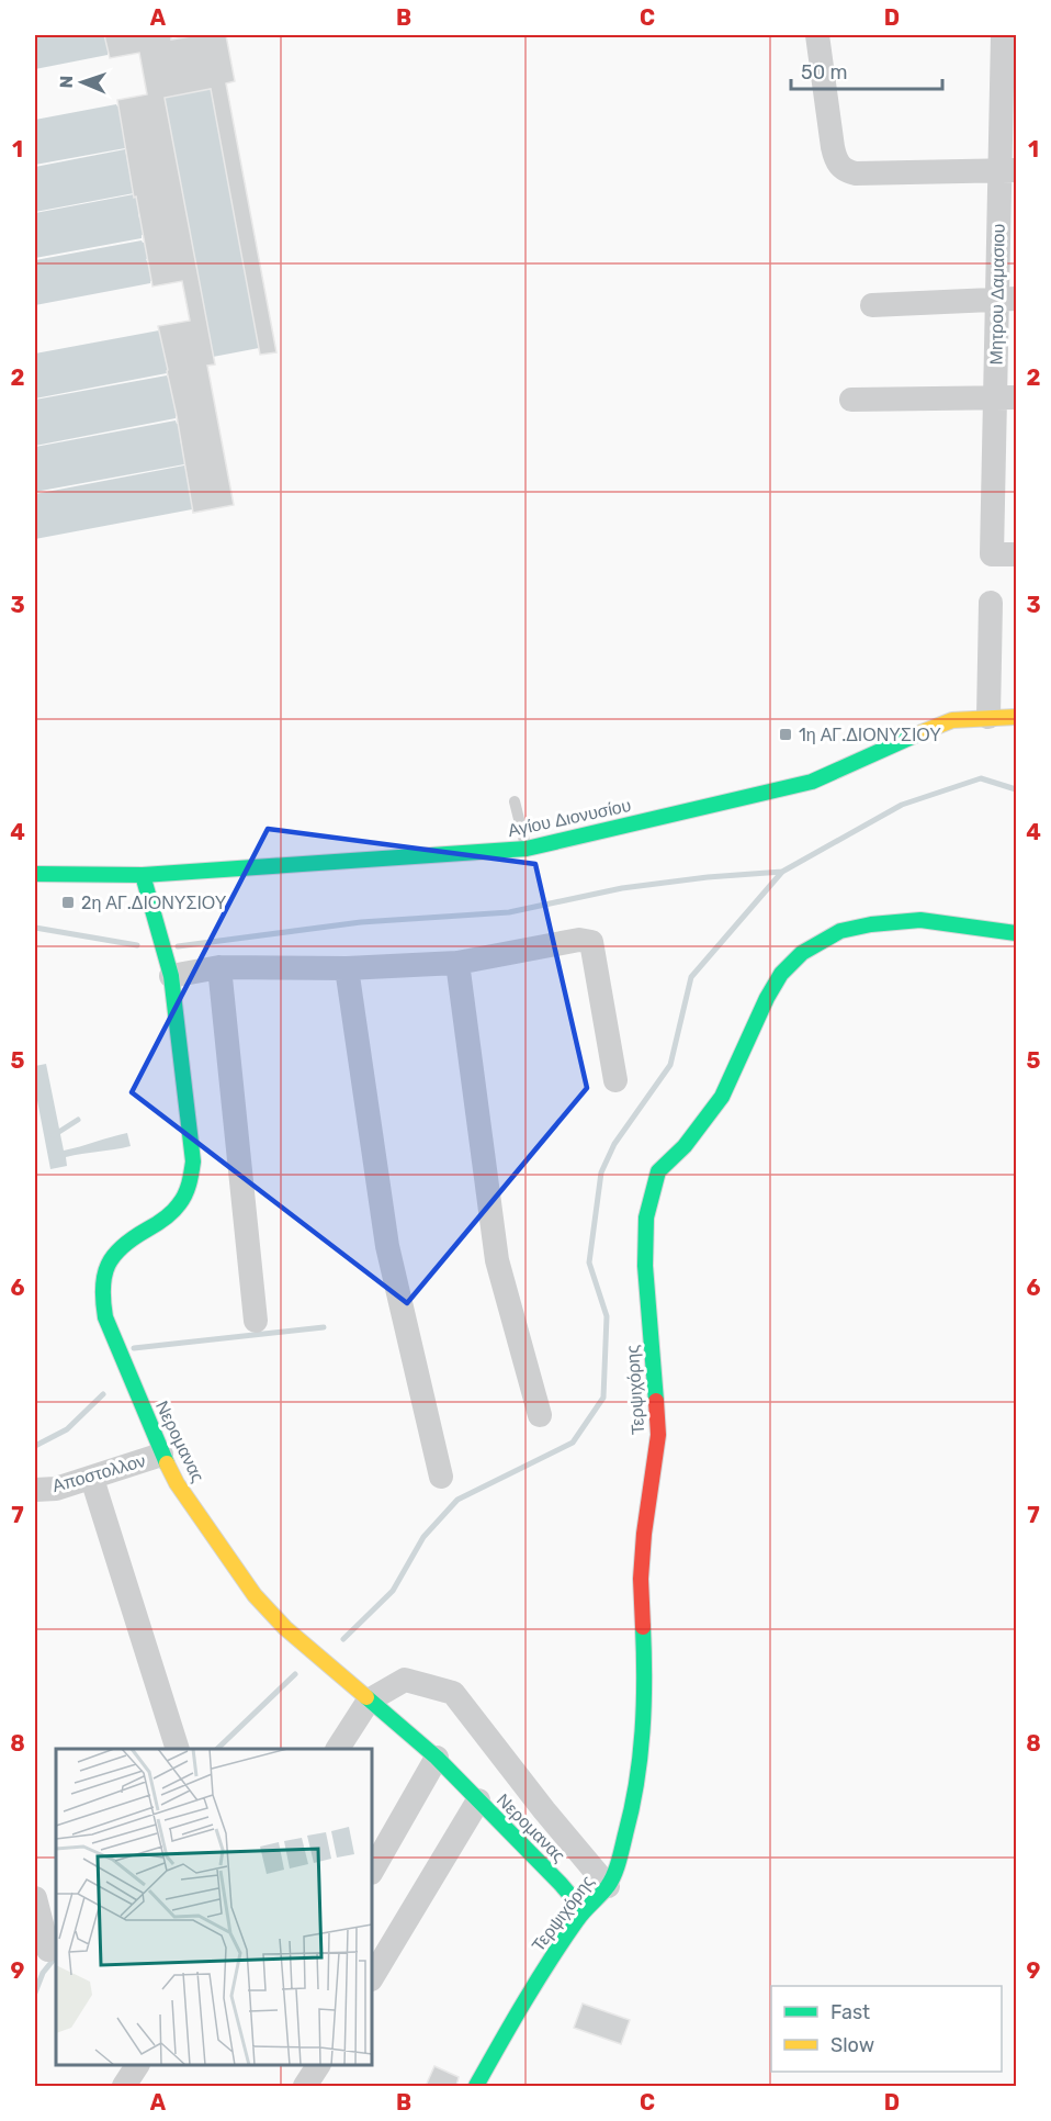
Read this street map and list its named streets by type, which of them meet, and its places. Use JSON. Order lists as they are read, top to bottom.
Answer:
{
  "streets": {
    "street": [
      "Μητρου Δαμασιου",
      "Αγίου Διονυσίου",
      "Τερψιχόρης",
      "Νερομανας",
      "Αποστολλον"
    ]
  },
  "crossings": [
    ["Αγίου Διονυσίου", "Νερομανας"],
    ["Τερψιχόρης", "Νερομανας"],
    ["Νερομανας", "Αποστολλον"]
  ],
  "places": {
    "transit": ["1η ΑΓ.ΔΙΟΝΥΣΙΟΥ", "2η ΑΓ.ΔΙΟΝΥΣΙΟΥ"]
  },
  "legend": ["Fast", "Slow"],
  "scale_bar": "50 m",
  "north": "left",
  "grid": {
    "columns": [
      "A",
      "B",
      "C",
      "D"
    ],
    "rows": [
      "1",
      "2",
      "3",
      "4",
      "5",
      "6",
      "7",
      "8",
      "9"
    ]
  }
}
